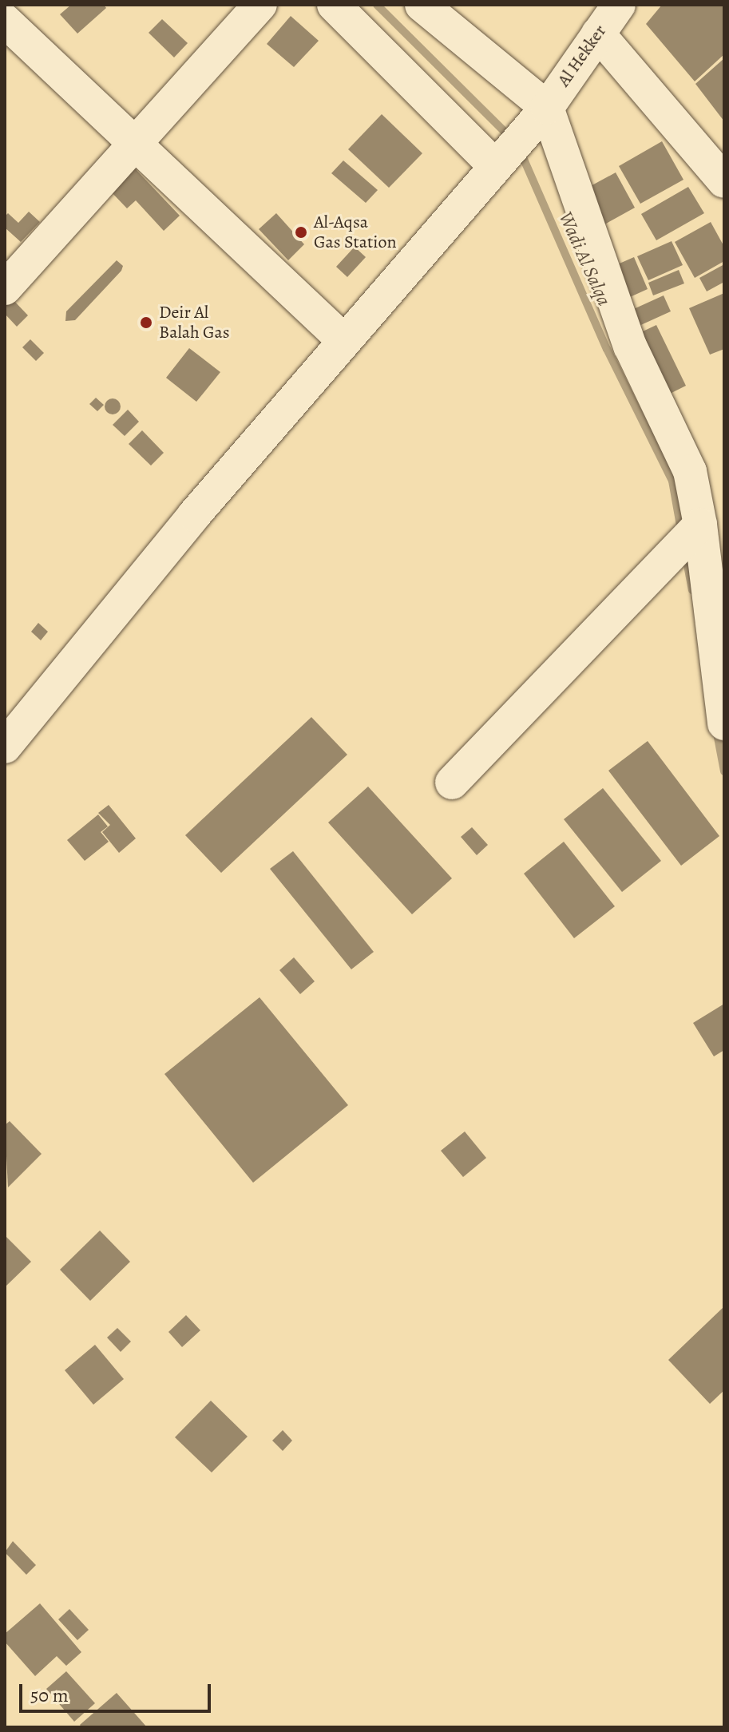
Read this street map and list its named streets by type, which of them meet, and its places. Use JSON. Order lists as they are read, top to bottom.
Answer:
{
  "streets": {
    "street": ["Al Hekker"]
  },
  "water": ["Wadi Al Salqa"],
  "places": ["Al-Aqsa Gas Station", "Deir Al Balah Gas"],
  "scale_bar": "50 m"
}
